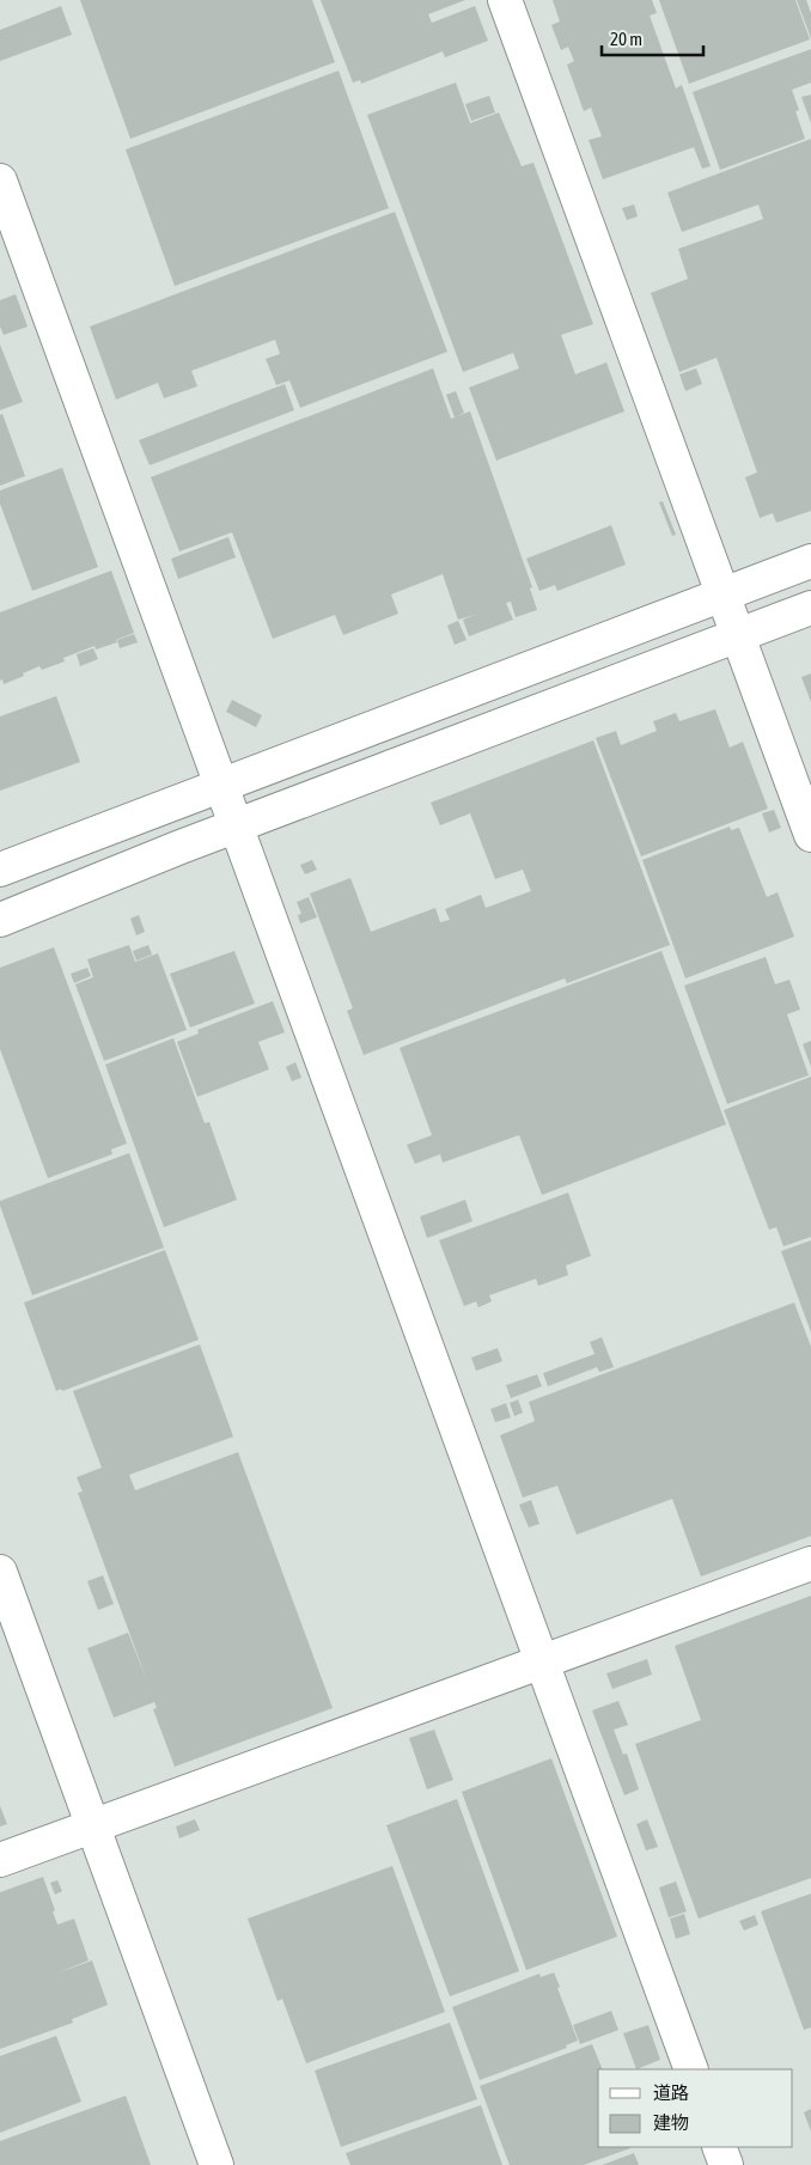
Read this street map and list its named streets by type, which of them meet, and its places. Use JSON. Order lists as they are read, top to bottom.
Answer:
{
  "legend": ["道路", "建物"],
  "scale_bar": "20 m"
}
